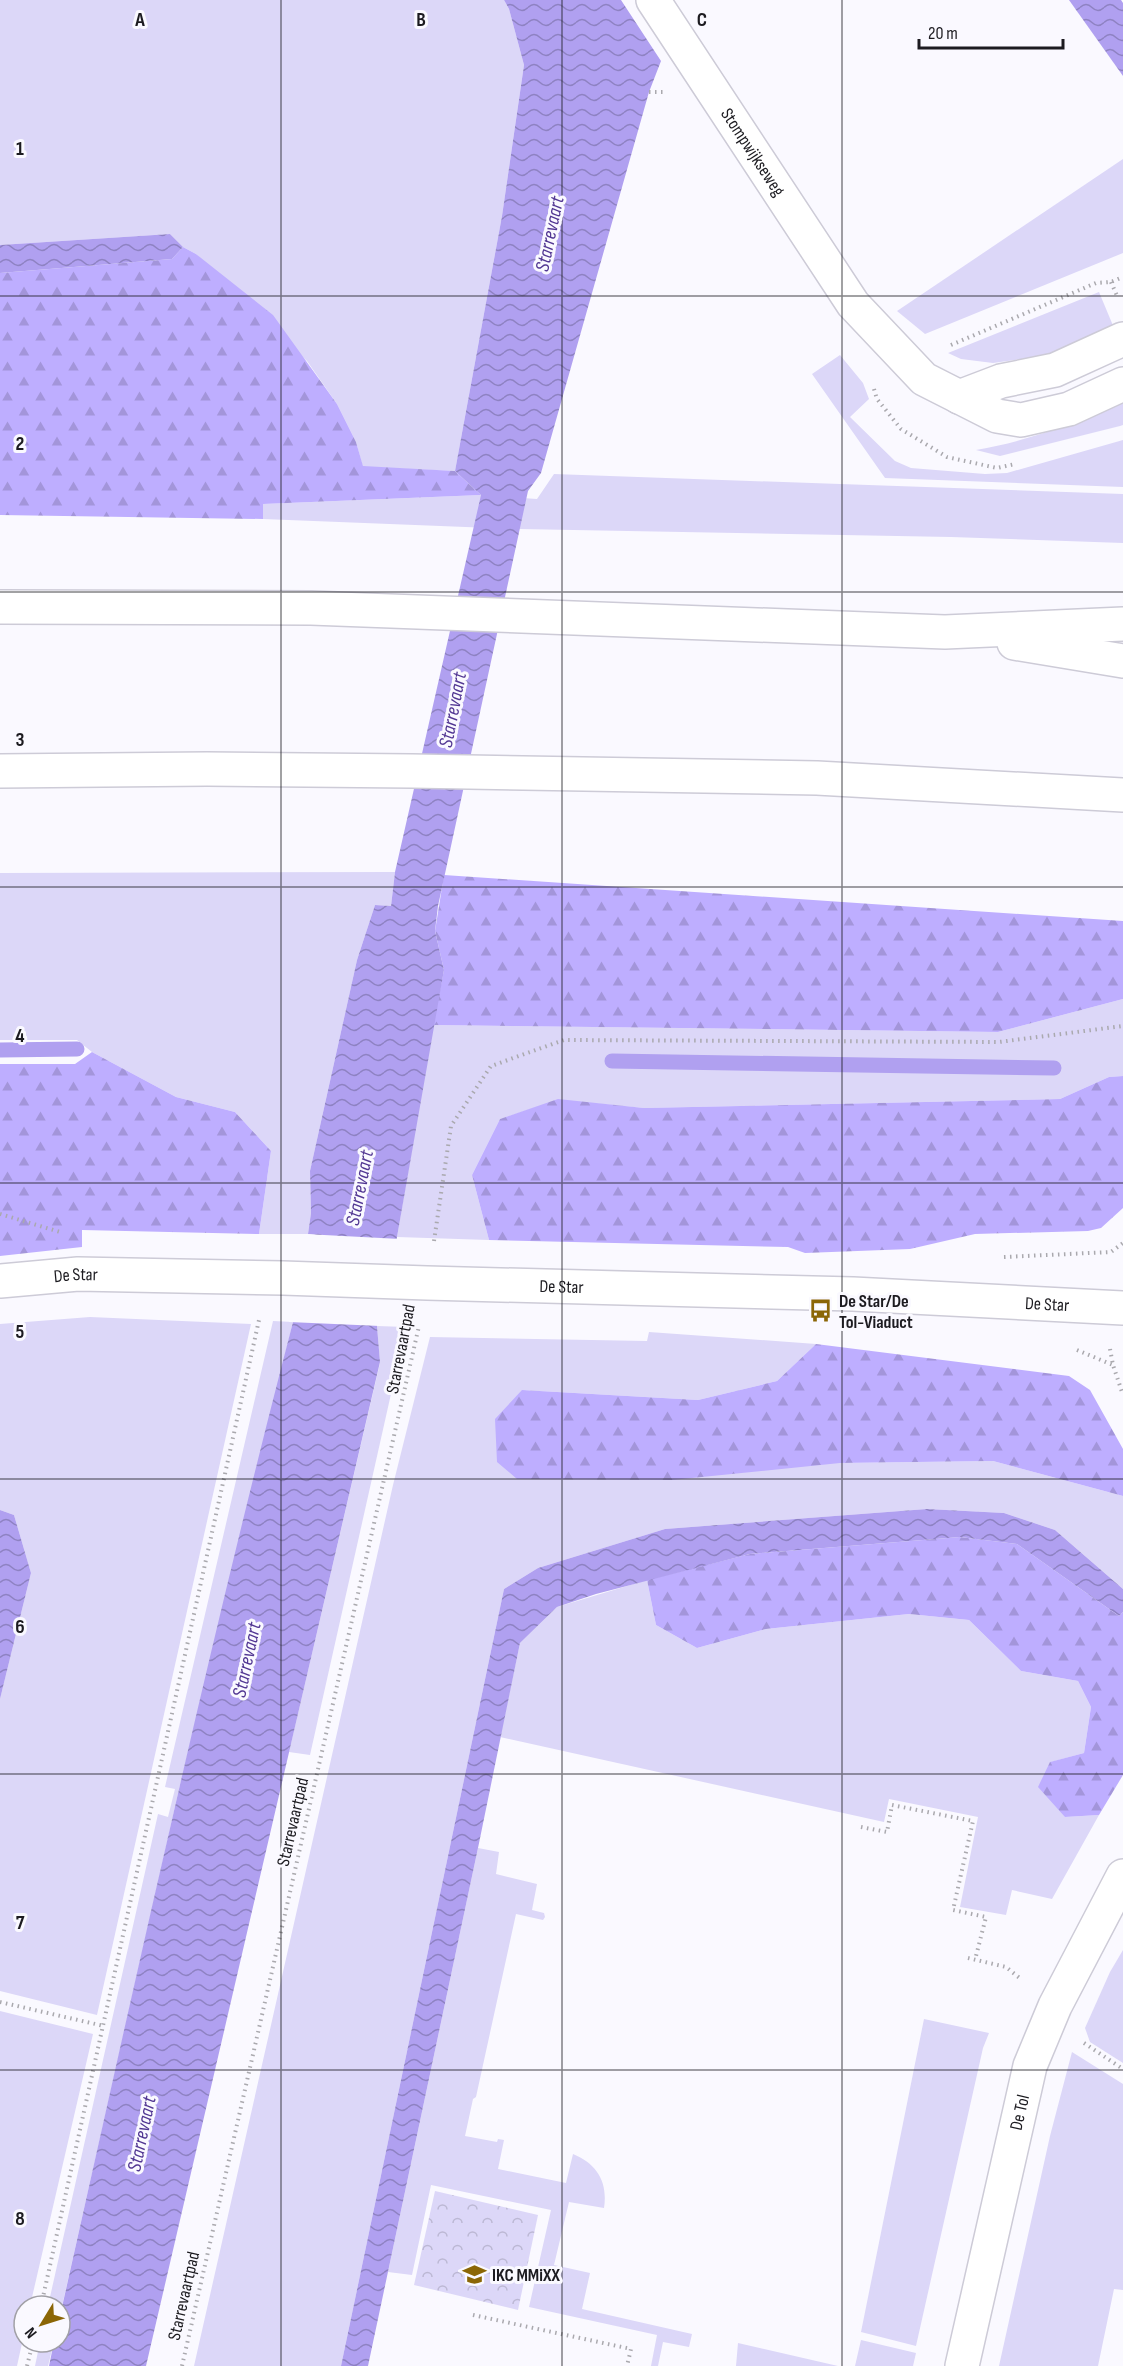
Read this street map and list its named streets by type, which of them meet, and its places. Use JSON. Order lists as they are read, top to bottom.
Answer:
{
  "streets": {
    "main road": ["Stompwijkseweg", "De Star", "De Tol"],
    "path": ["Starrevaartpad"]
  },
  "crossings": [
    ["De Star", "Starrevaartpad"]
  ],
  "water": ["Starrevaart"],
  "places": {
    "bus stop": ["De Star/De Tol-Viaduct"],
    "school or university": ["IKC MMiXX"]
  },
  "scale_bar": "20 m",
  "north": "bottom left",
  "grid": {
    "columns": ["A", "B", "C"],
    "rows": [
      "1",
      "2",
      "3",
      "4",
      "5",
      "6",
      "7",
      "8"
    ]
  }
}
